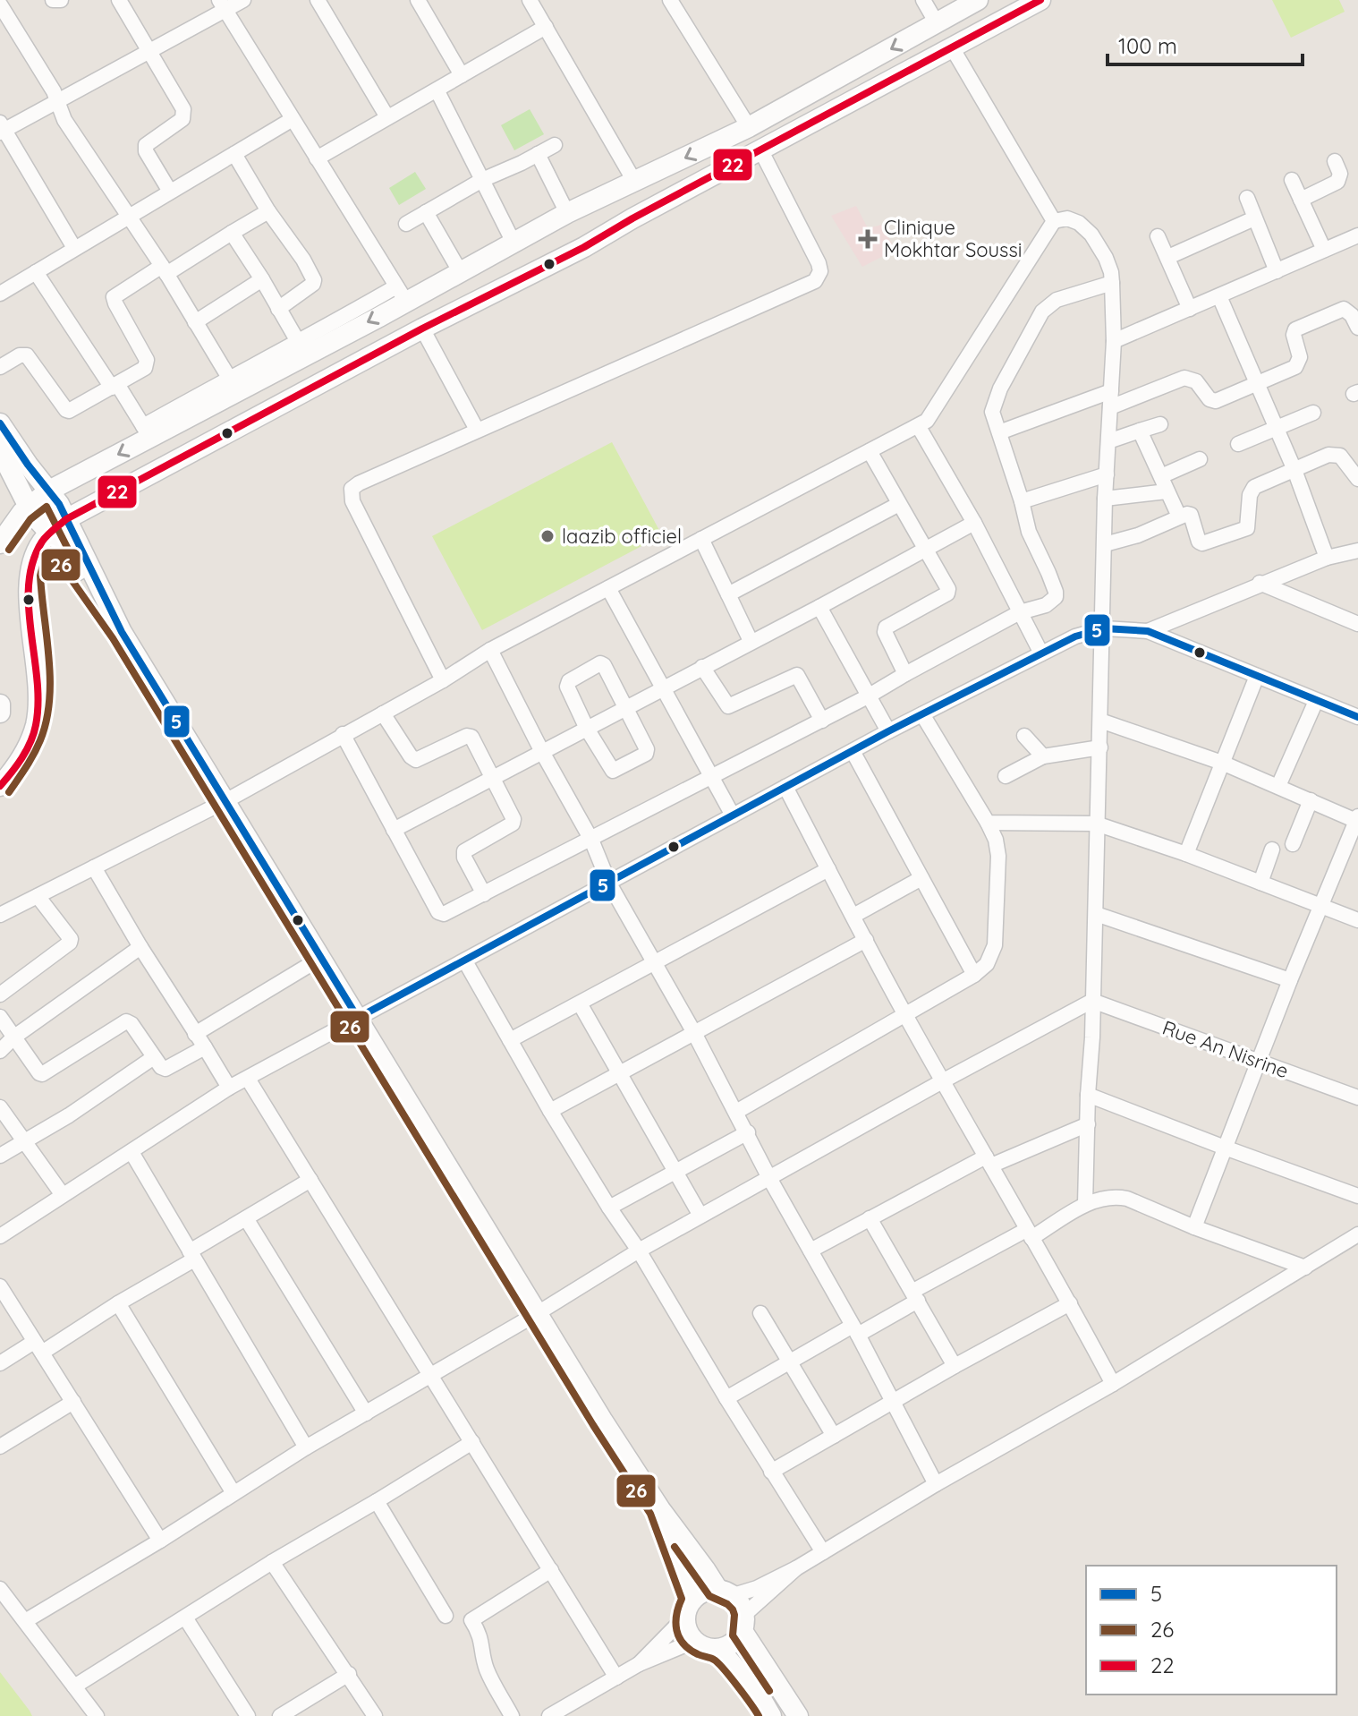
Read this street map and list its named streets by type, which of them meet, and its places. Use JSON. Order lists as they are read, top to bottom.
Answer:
{
  "streets": {
    "street": ["Rue An Nisrine"]
  },
  "places": {
    "health": ["Clinique Mokhtar Soussi"],
    "other": ["laazib officiel"]
  },
  "lines": ["transit line 22", "transit line 5", "transit line 26"],
  "legend": ["5", "26", "22"],
  "scale_bar": "100 m"
}
